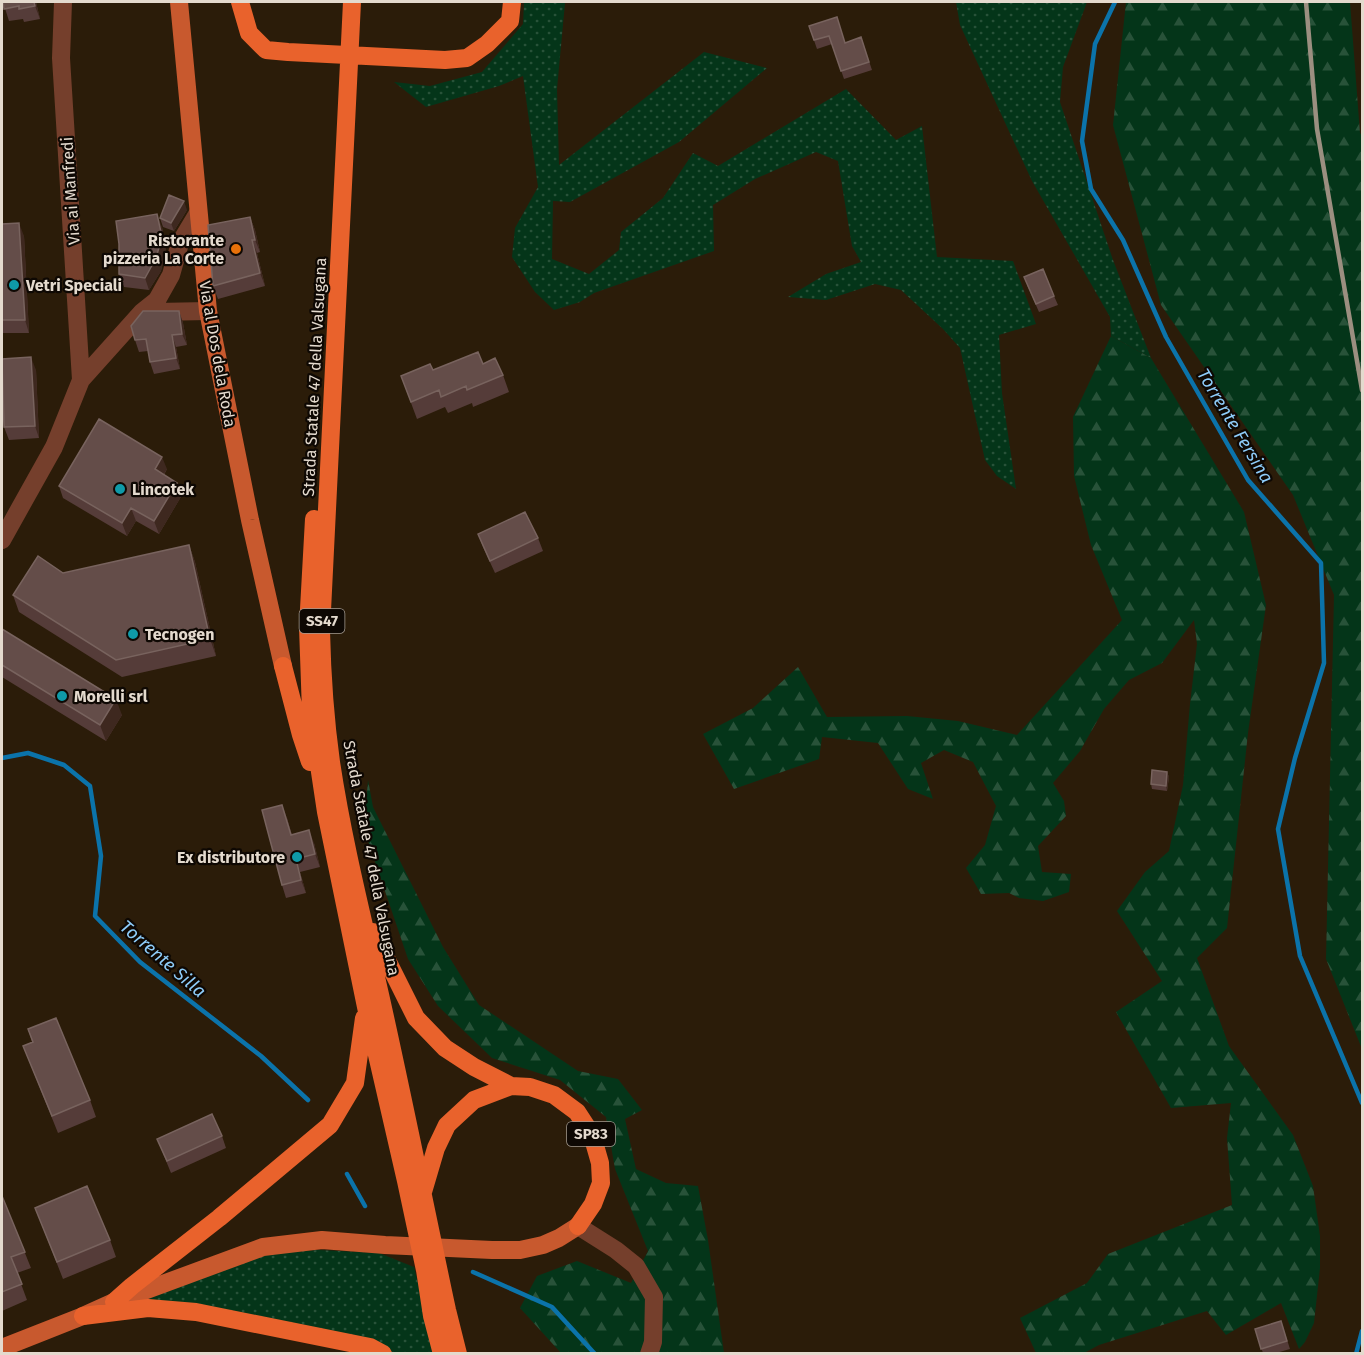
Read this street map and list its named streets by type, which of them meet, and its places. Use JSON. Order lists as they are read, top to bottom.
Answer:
{
  "streets": {
    "highway": ["Strada Statale 47 della Valsugana", "SS47", "SP83"],
    "main road": ["Via al Dos dela Roda"],
    "street": ["Via ai Manfredi"]
  },
  "crossings": [
    ["Via ai Manfredi", "Via al Dos dela Roda"],
    ["Strada Statale 47 della Valsugana", "SP83"]
  ],
  "water": ["Torrente Fersina", "Torrente Silla"],
  "places": [
    "Ristorante pizzeria La Corte",
    "Vetri Speciali",
    "Lincotek",
    "Tecnogen",
    "Morelli srl",
    "Ex distributore"
  ]
}
